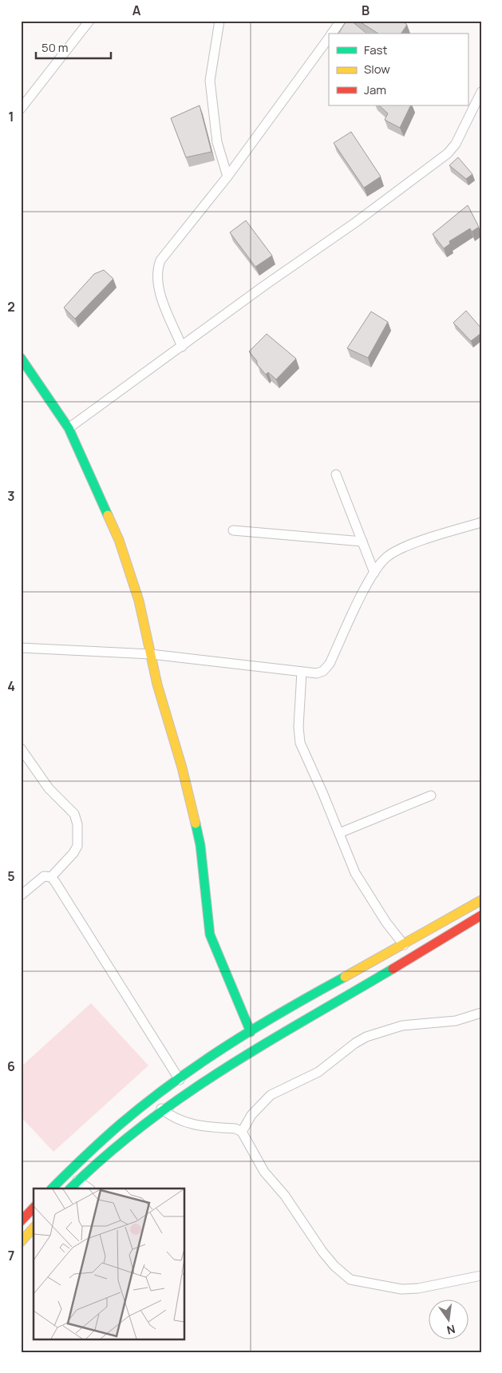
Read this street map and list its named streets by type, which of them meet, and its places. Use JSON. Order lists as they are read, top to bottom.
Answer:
{
  "legend": ["Fast", "Slow", "Jam"],
  "scale_bar": "50 m",
  "north": "bottom",
  "grid": {
    "columns": ["A", "B"],
    "rows": [
      "1",
      "2",
      "3",
      "4",
      "5",
      "6",
      "7"
    ]
  }
}
